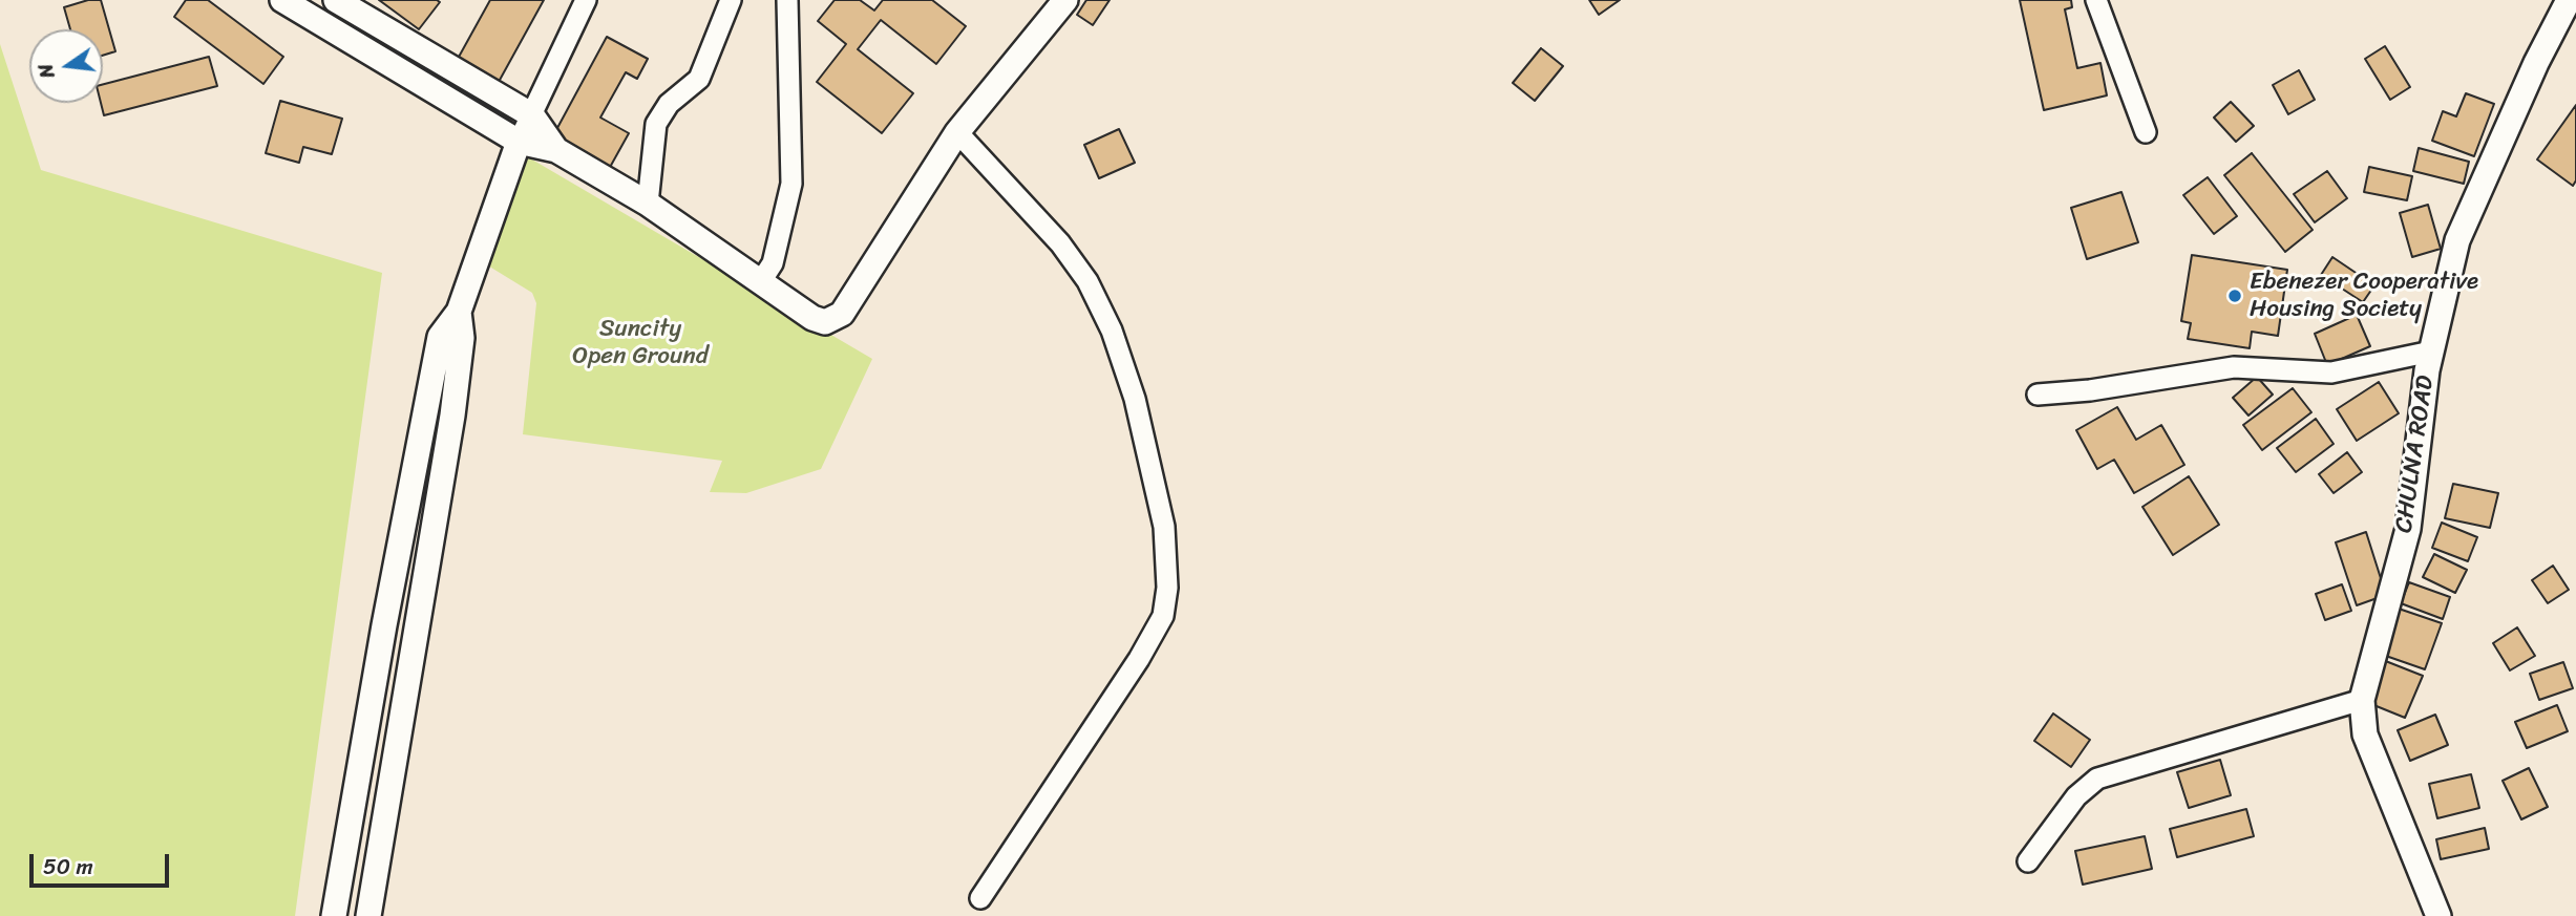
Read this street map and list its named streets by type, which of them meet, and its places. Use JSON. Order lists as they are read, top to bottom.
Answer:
{
  "streets": {
    "street": ["CHULNA ROAD"]
  },
  "parks": ["Suncity Open Ground"],
  "places": ["Ebenezer Cooperative Housing Society"],
  "scale_bar": "50 m",
  "north": "left"
}
